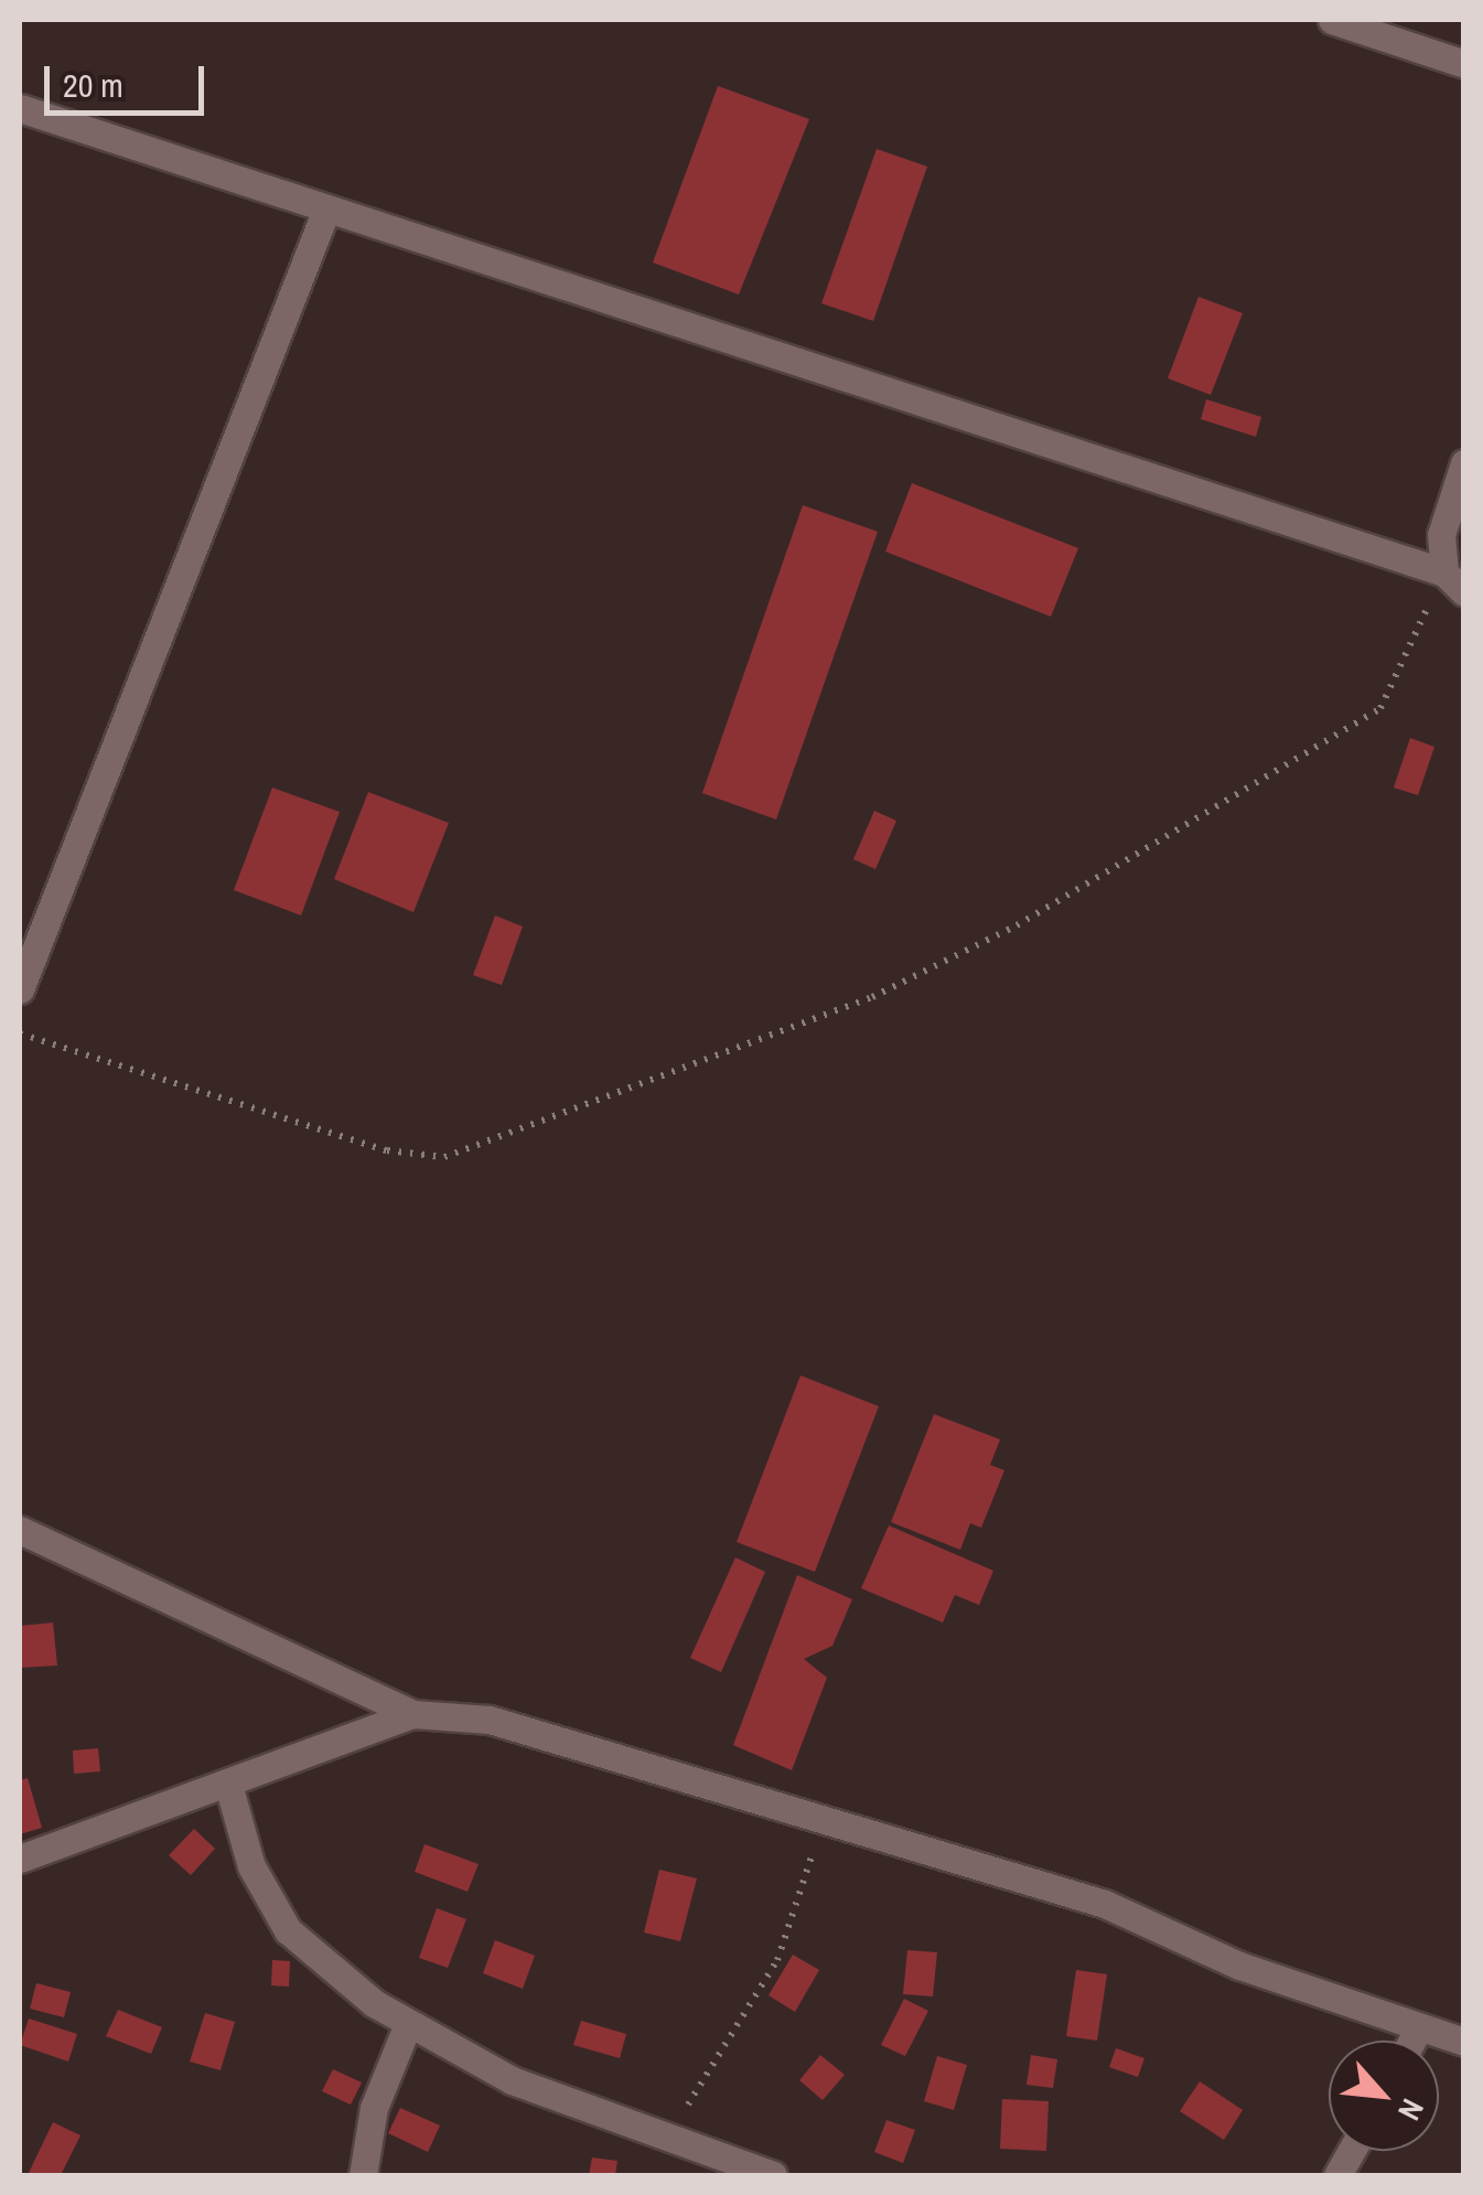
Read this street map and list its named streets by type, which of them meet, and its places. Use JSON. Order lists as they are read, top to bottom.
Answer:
{
  "scale_bar": "20 m",
  "north": "bottom right"
}
